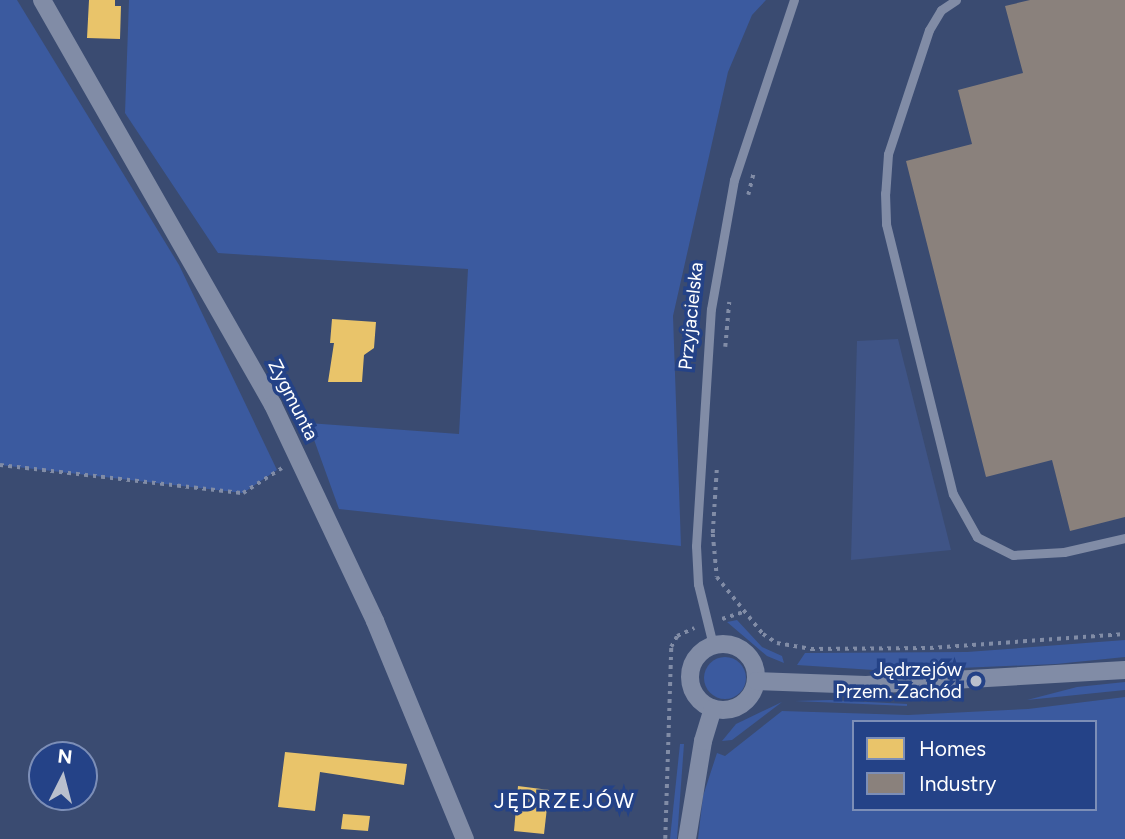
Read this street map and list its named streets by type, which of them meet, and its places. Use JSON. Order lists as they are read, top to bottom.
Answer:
{
  "streets": {
    "street": ["Zygmunta"],
    "lane": ["Przyjacielska"]
  },
  "districts": ["JĘDRZEJÓW"],
  "places": ["Jędrzejów Przem. Zachód"],
  "legend": ["Homes", "Industry"],
  "north": "top"
}
